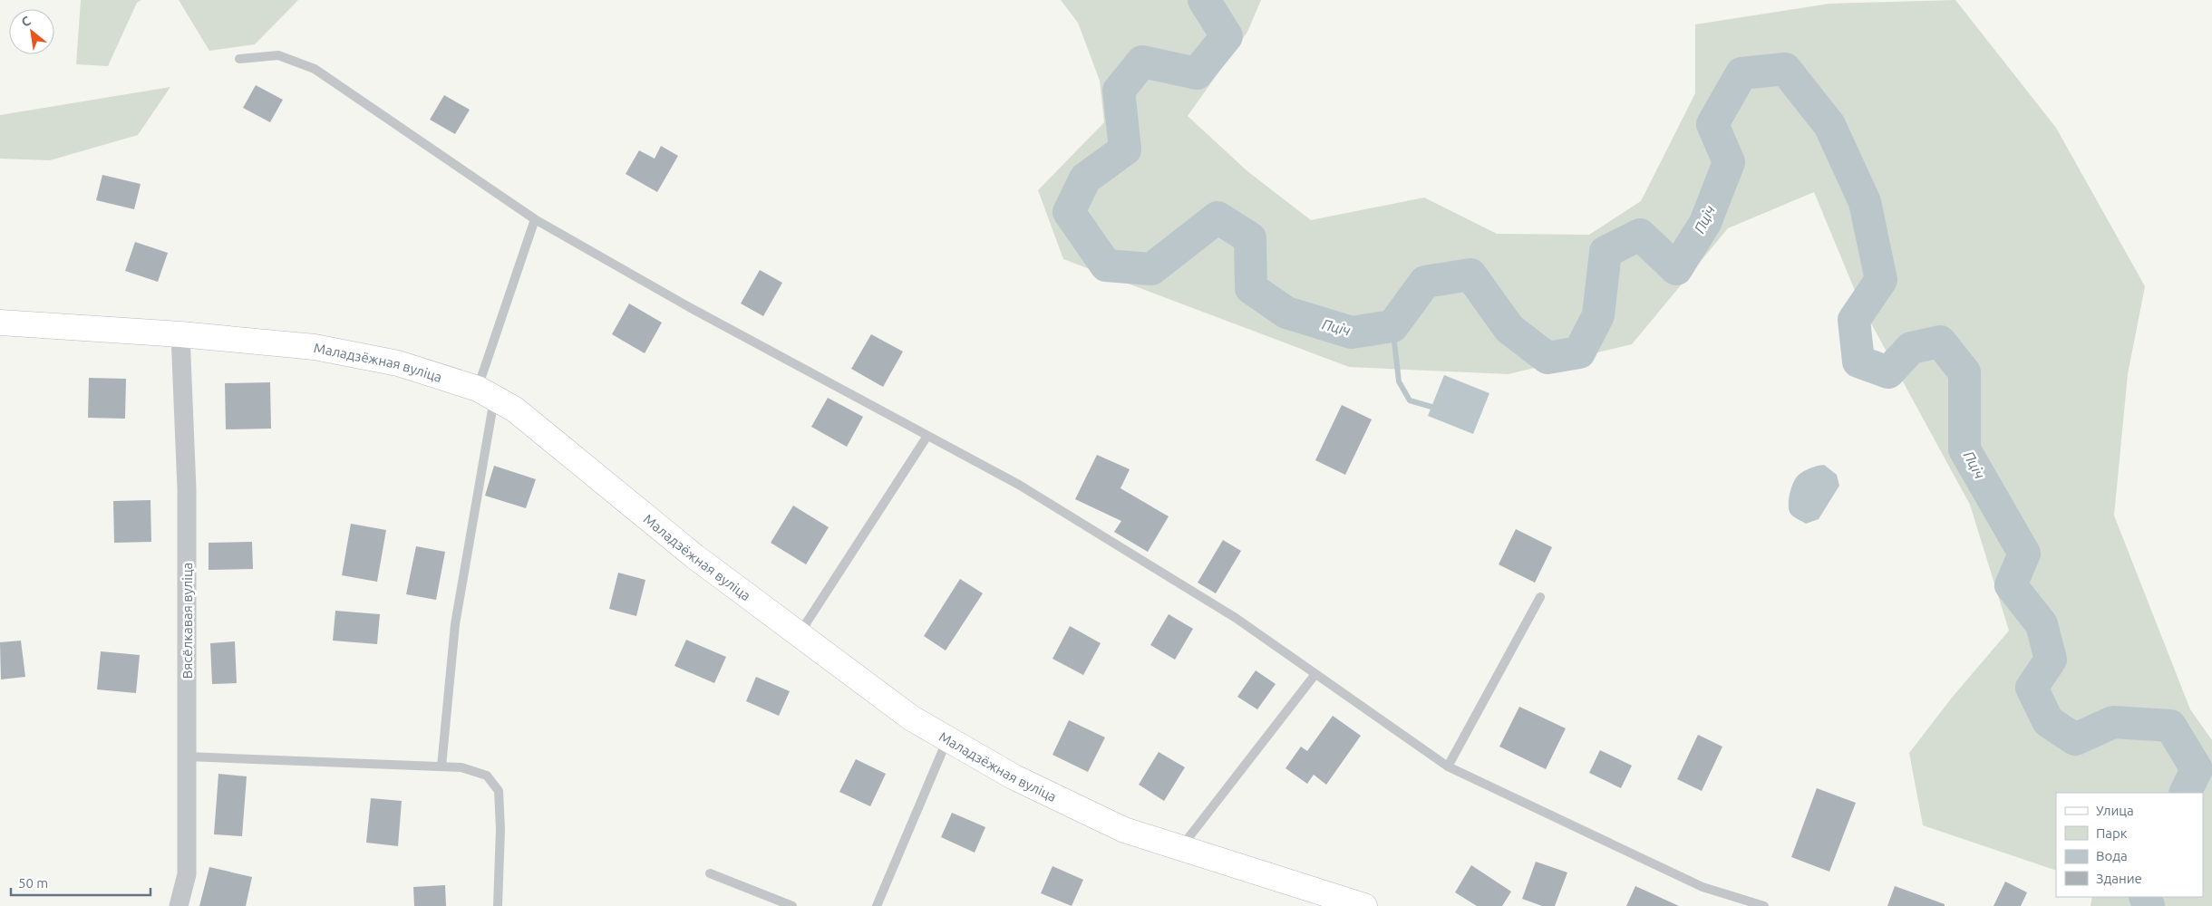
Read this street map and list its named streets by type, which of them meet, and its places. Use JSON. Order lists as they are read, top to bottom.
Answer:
{
  "streets": {
    "street": ["Маладзёжная вуліца", "Вясёлкавая вуліца"]
  },
  "crossings": [
    ["Маладзёжная вуліца", "Вясёлкавая вуліца"]
  ],
  "water": ["Пціч"],
  "legend": [
    "Улица",
    "Парк",
    "Вода",
    "Здание"
  ],
  "scale_bar": "50 m",
  "north": "top left"
}
